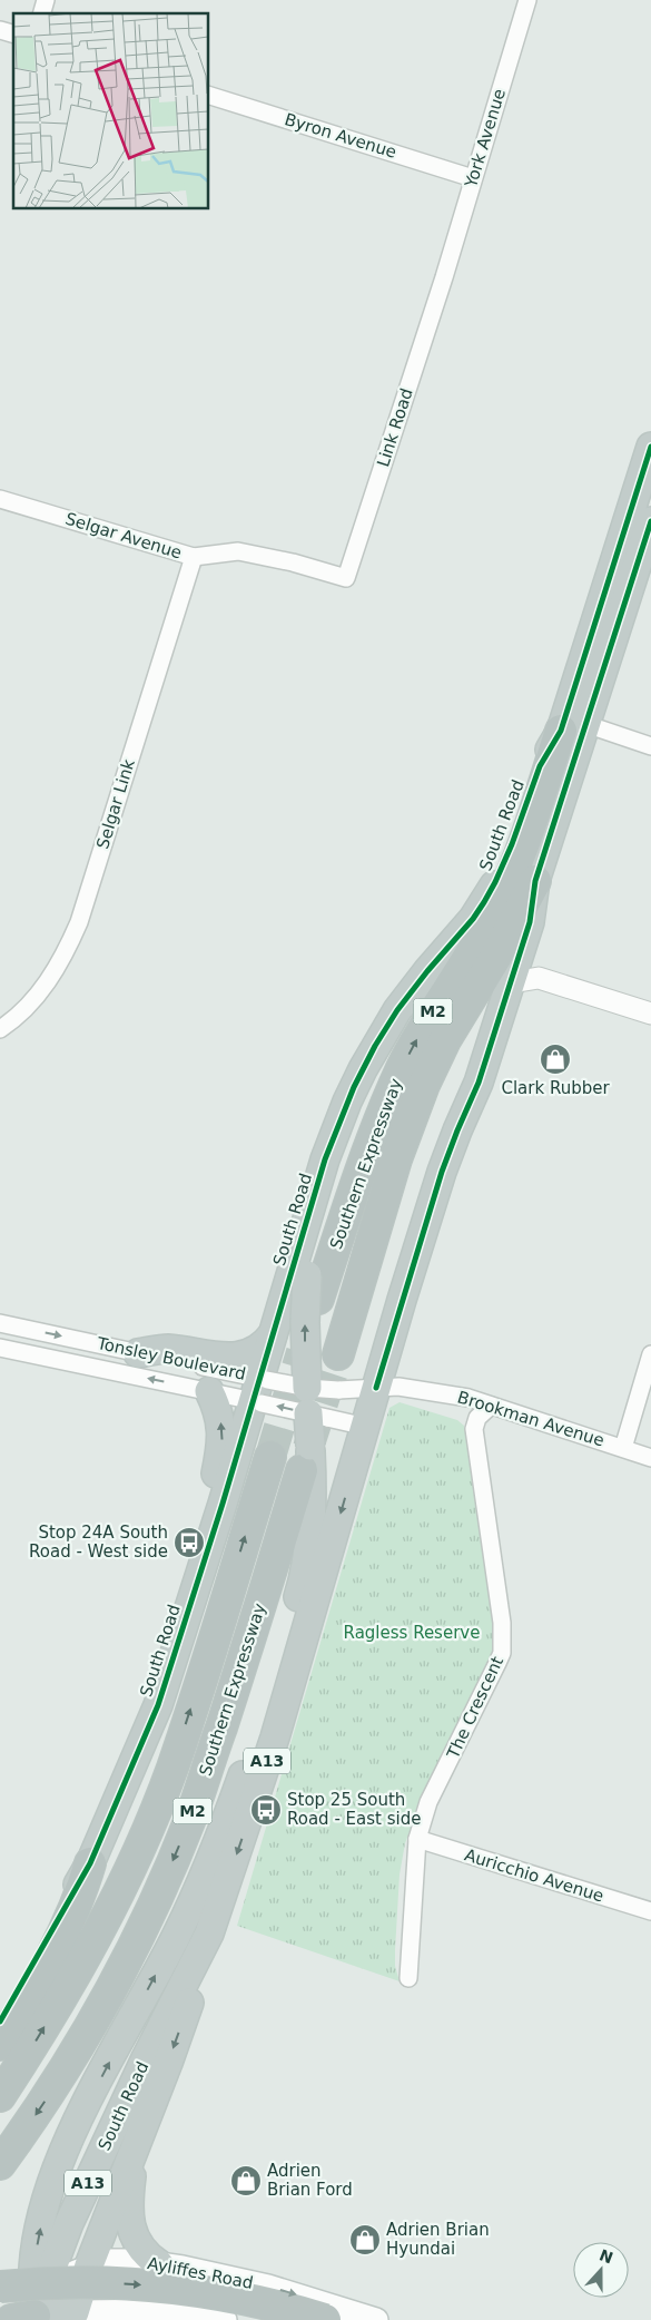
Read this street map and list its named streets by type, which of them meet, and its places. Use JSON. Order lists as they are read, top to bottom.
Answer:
{
  "streets": {
    "highway": [
      "South Road",
      "M2",
      "Southern Expressway",
      "A13"
    ],
    "main road": ["Ayliffes Road"],
    "street": [
      "Byron Avenue",
      "York Avenue",
      "Link Road",
      "Selgar Avenue",
      "Selgar Link",
      "Tonsley Boulevard",
      "Brookman Avenue",
      "The Crescent",
      "Auricchio Avenue"
    ]
  },
  "crossings": [
    ["Byron Avenue", "York Avenue"],
    ["York Avenue", "Link Road"],
    ["Link Road", "Selgar Avenue"],
    ["Selgar Avenue", "Selgar Link"],
    ["South Road", "Southern Expressway"],
    ["South Road", "Tonsley Boulevard"],
    ["South Road", "Brookman Avenue"],
    ["South Road", "Ayliffes Road"],
    ["Tonsley Boulevard", "Brookman Avenue"],
    ["Brookman Avenue", "The Crescent"],
    ["The Crescent", "Auricchio Avenue"]
  ],
  "parks": ["Ragless Reserve"],
  "places": {
    "shop": ["Clark Rubber", "Adrien Brian Ford", "Adrien Brian Hyundai"],
    "bus stop": ["Stop 24A South Road - West side", "Stop 25 South Road - East side"]
  },
  "north": "top"
}
